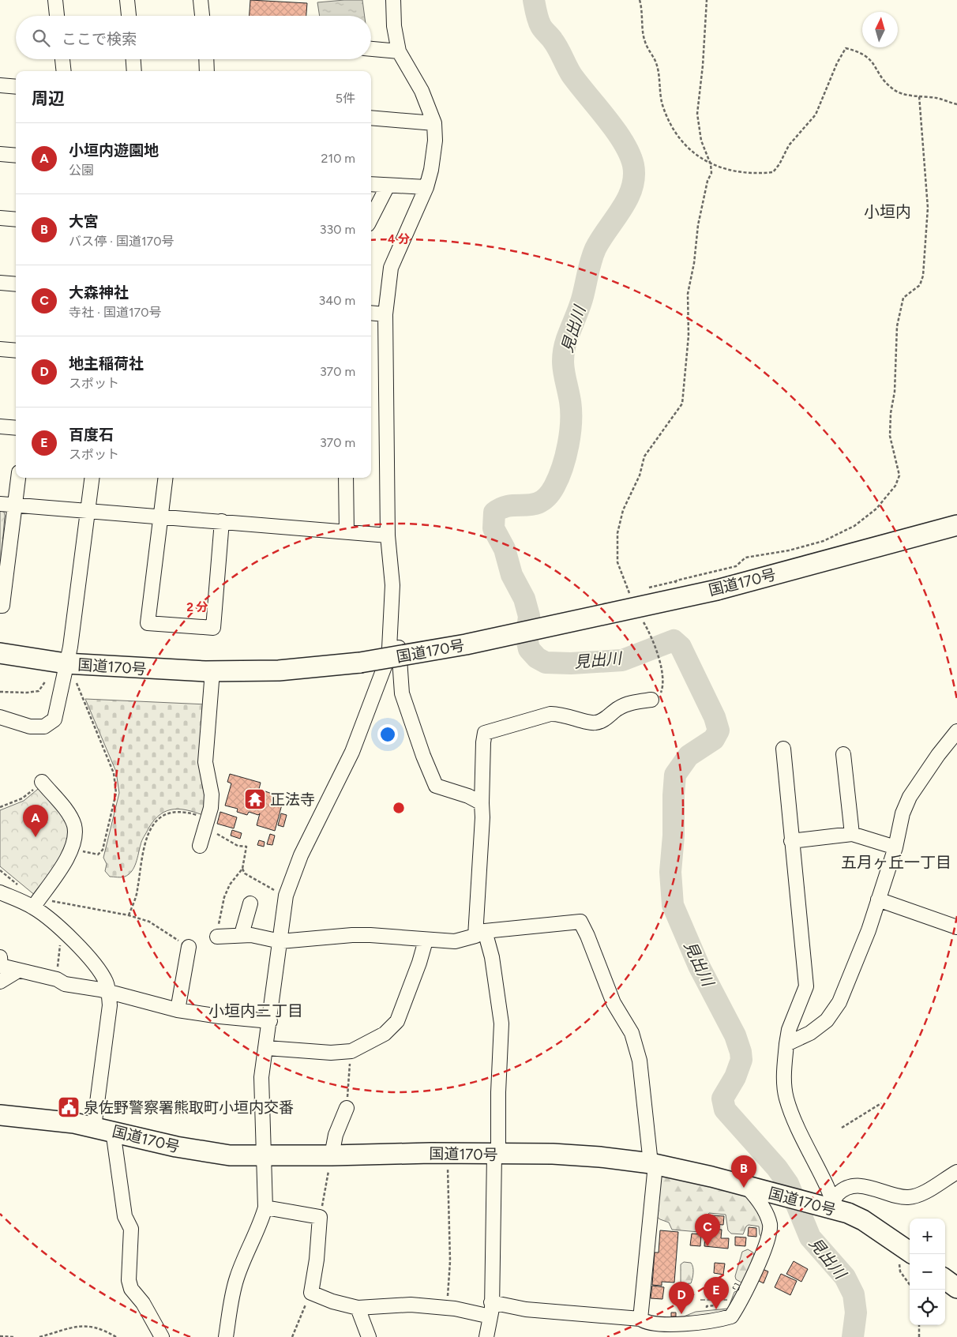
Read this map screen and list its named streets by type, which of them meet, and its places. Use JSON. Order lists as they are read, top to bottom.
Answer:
{
  "streets": {
    "highway": ["国道170号"]
  },
  "districts": ["小垣内", "五月ヶ丘一丁目", "小垣内三丁目"],
  "water": ["見出川"],
  "places": {
    "temple": ["正法寺"],
    "public building": ["泉佐野警察署熊取町小垣内交番"]
  },
  "north": "top",
  "page": {
    "search": "ここで検索",
    "heading": ["周辺", "5件"],
    "list": [
      {
        "mark": "A",
        "name": "小垣内遊園地",
        "note": "公園",
        "value": "210 m"
      },
      {
        "mark": "B",
        "name": "大宮",
        "note": "バス停 · 国道170号",
        "value": "330 m"
      },
      {
        "mark": "C",
        "name": "大森神社",
        "note": "寺社 · 国道170号",
        "value": "340 m"
      },
      {
        "mark": "D",
        "name": "地主稲荷社",
        "note": "スポット",
        "value": "370 m"
      },
      {
        "mark": "E",
        "name": "百度石",
        "note": "スポット",
        "value": "370 m"
      }
    ],
    "pins": [
      "A",
      "B",
      "C",
      "E",
      "D"
    ],
    "map_buttons": ["+", "−"]
  },
  "rings": ["4 分", "2 分"]
}
